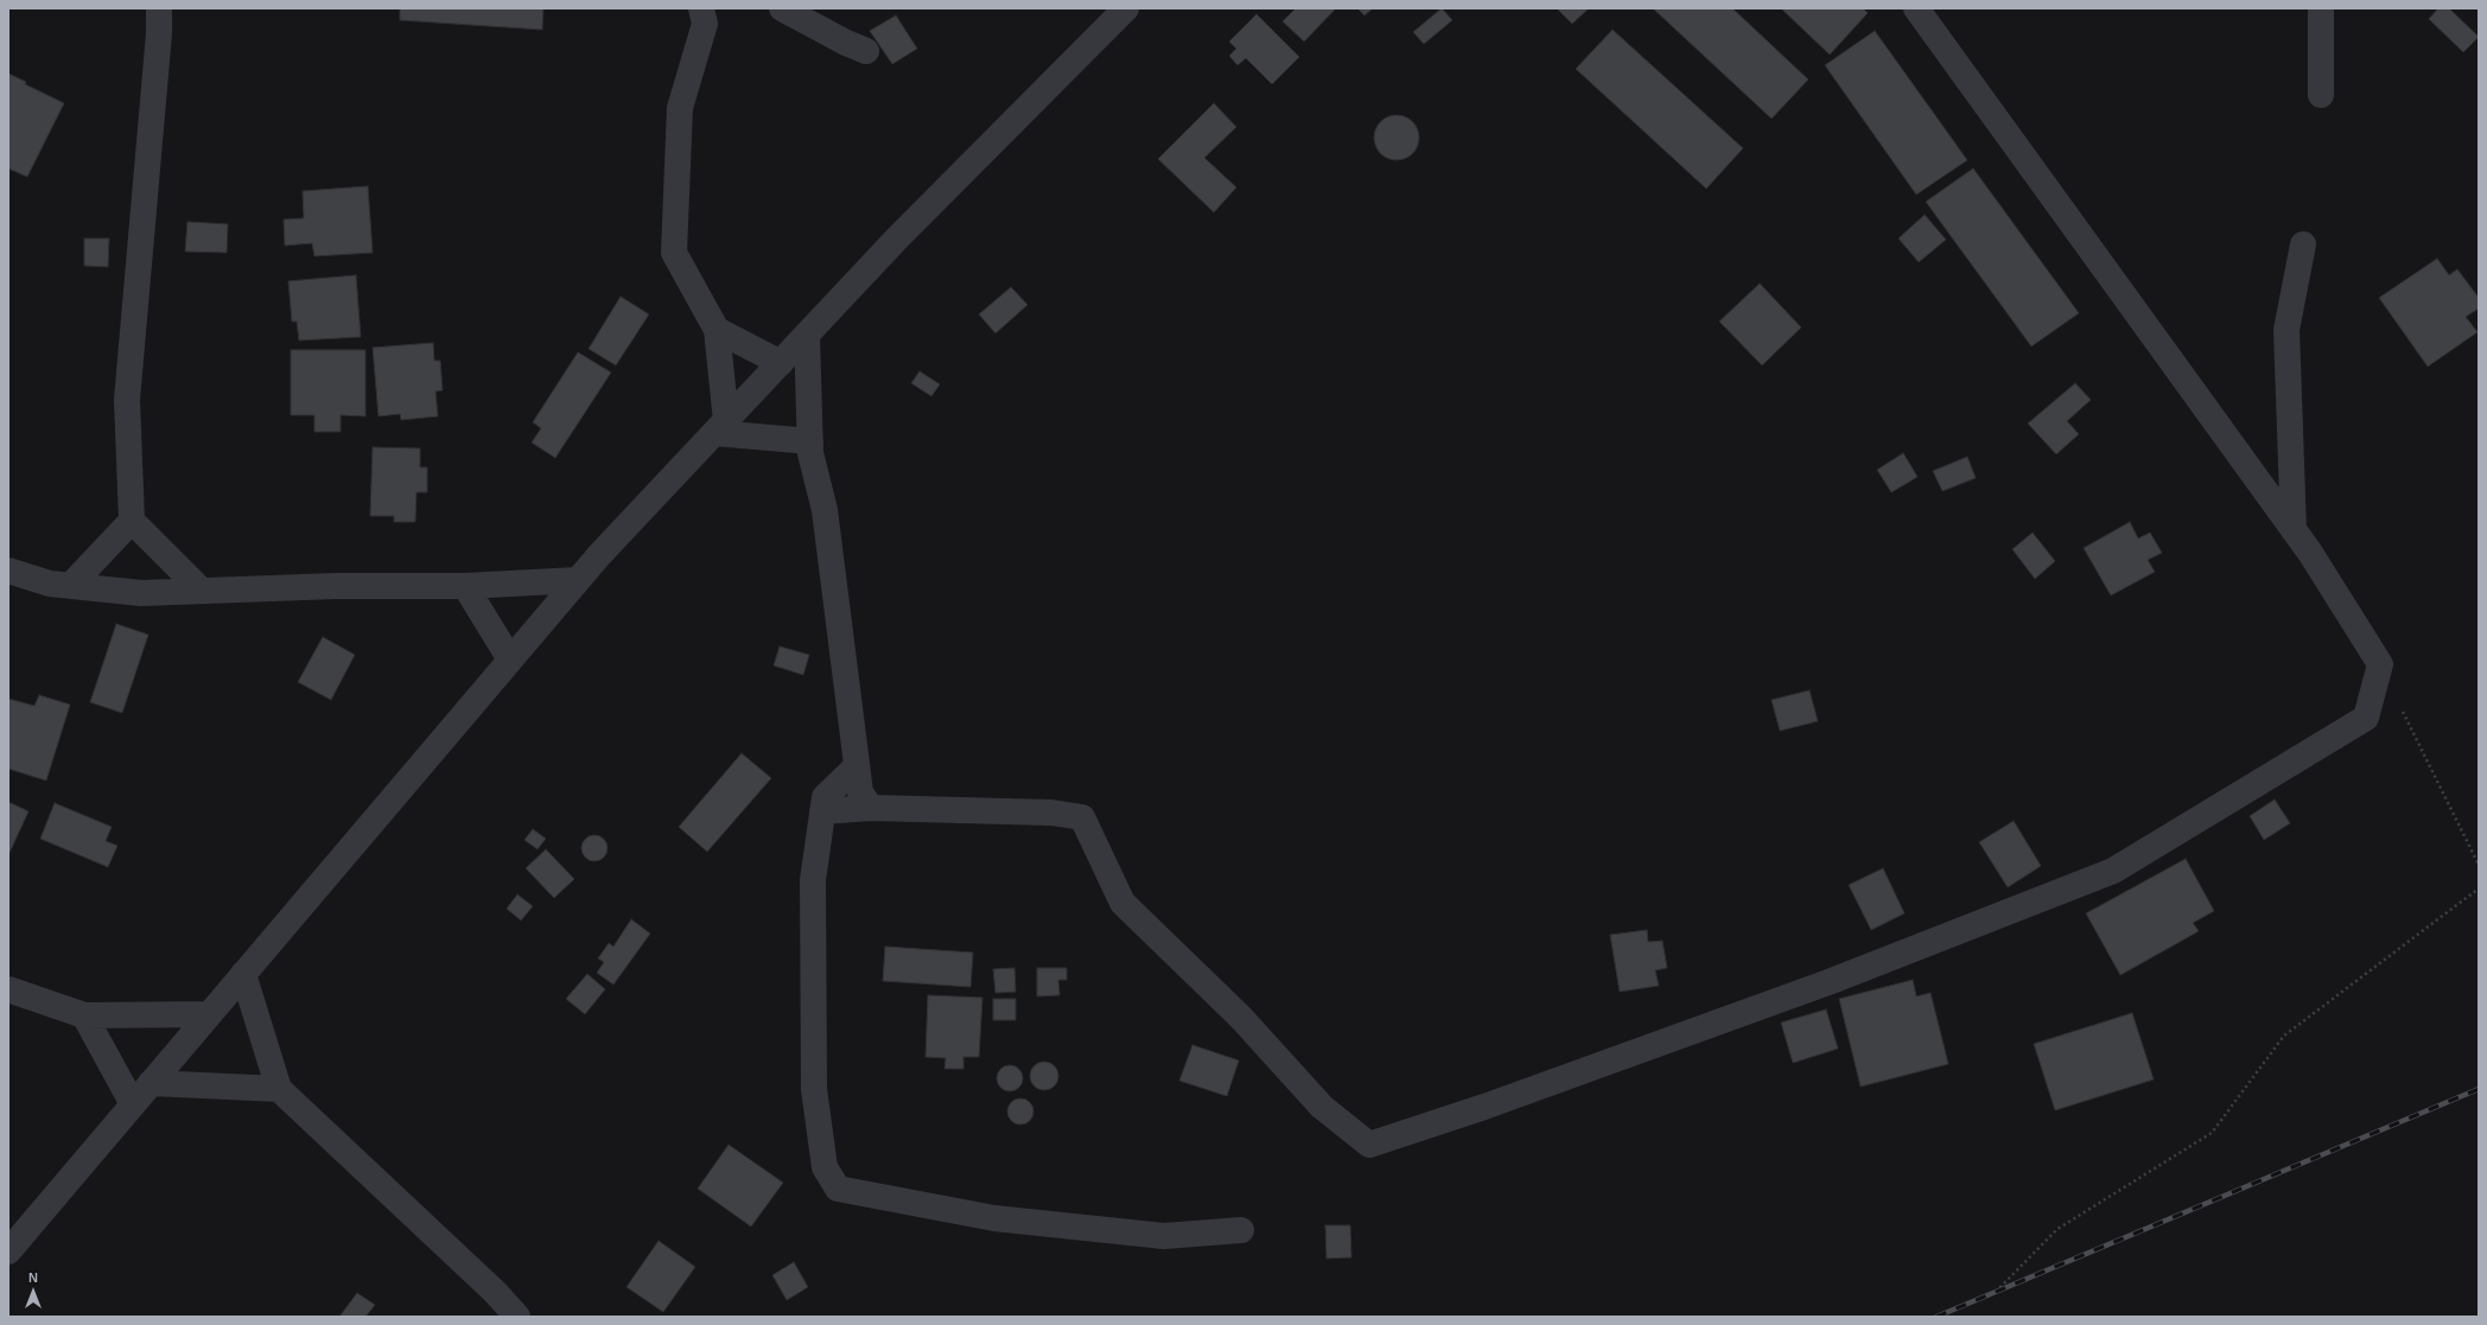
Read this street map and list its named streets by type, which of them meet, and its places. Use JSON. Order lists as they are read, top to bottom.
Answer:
{
  "north": "top"
}
